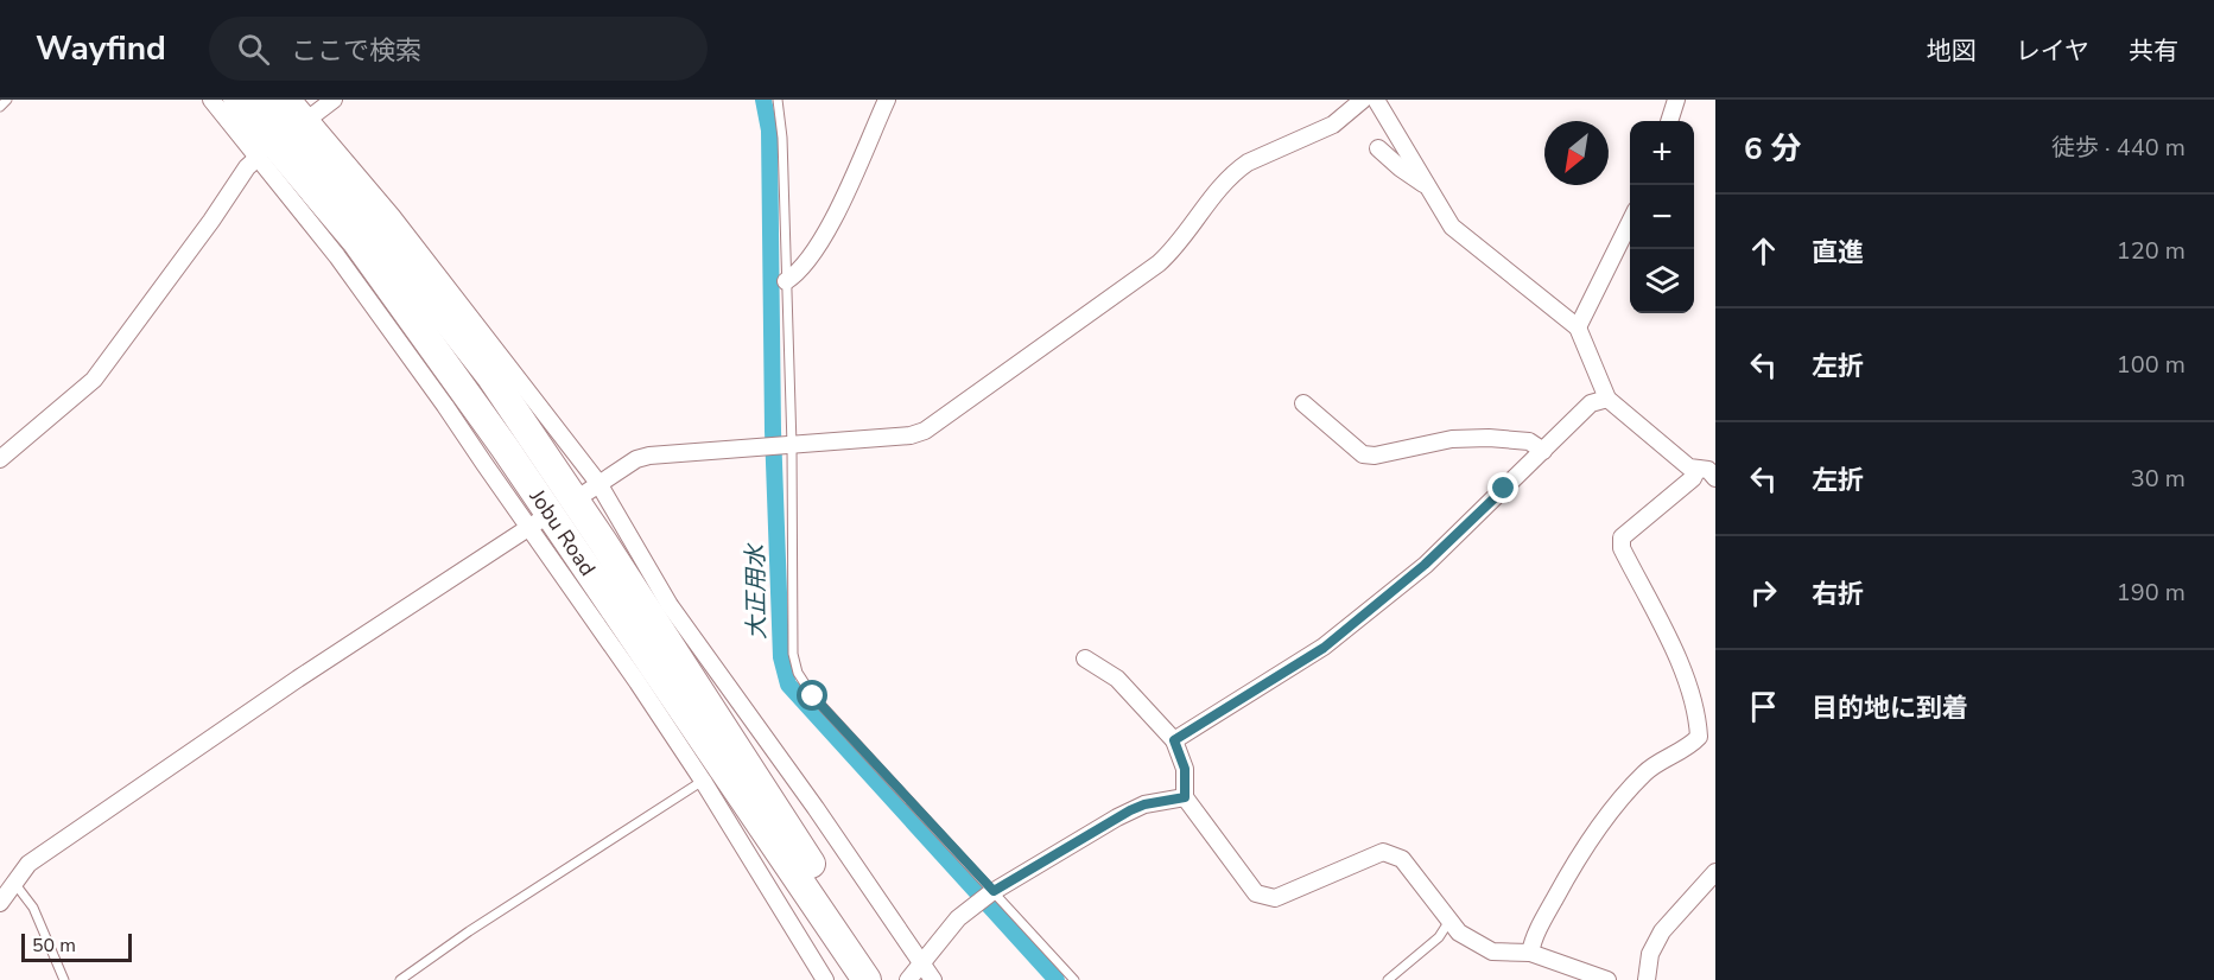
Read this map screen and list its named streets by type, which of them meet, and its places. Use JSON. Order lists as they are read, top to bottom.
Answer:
{
  "streets": {
    "highway": ["Jobu Road"]
  },
  "water": ["大正用水"],
  "scale_bar": "50 m",
  "north": "bottom left",
  "page": {
    "header": "Wayfind",
    "search": "ここで検索",
    "nav": ["地図", "レイヤ", "共有"],
    "heading": ["6 分", "徒歩 · 440 m"],
    "map_buttons": ["+", "−"],
    "list": [
      ["直進", "120 m"],
      ["左折", "100 m"],
      ["左折", "30 m"],
      ["右折", "190 m"],
      "目的地に到着"
    ],
    "scale": "50 m"
  }
}
